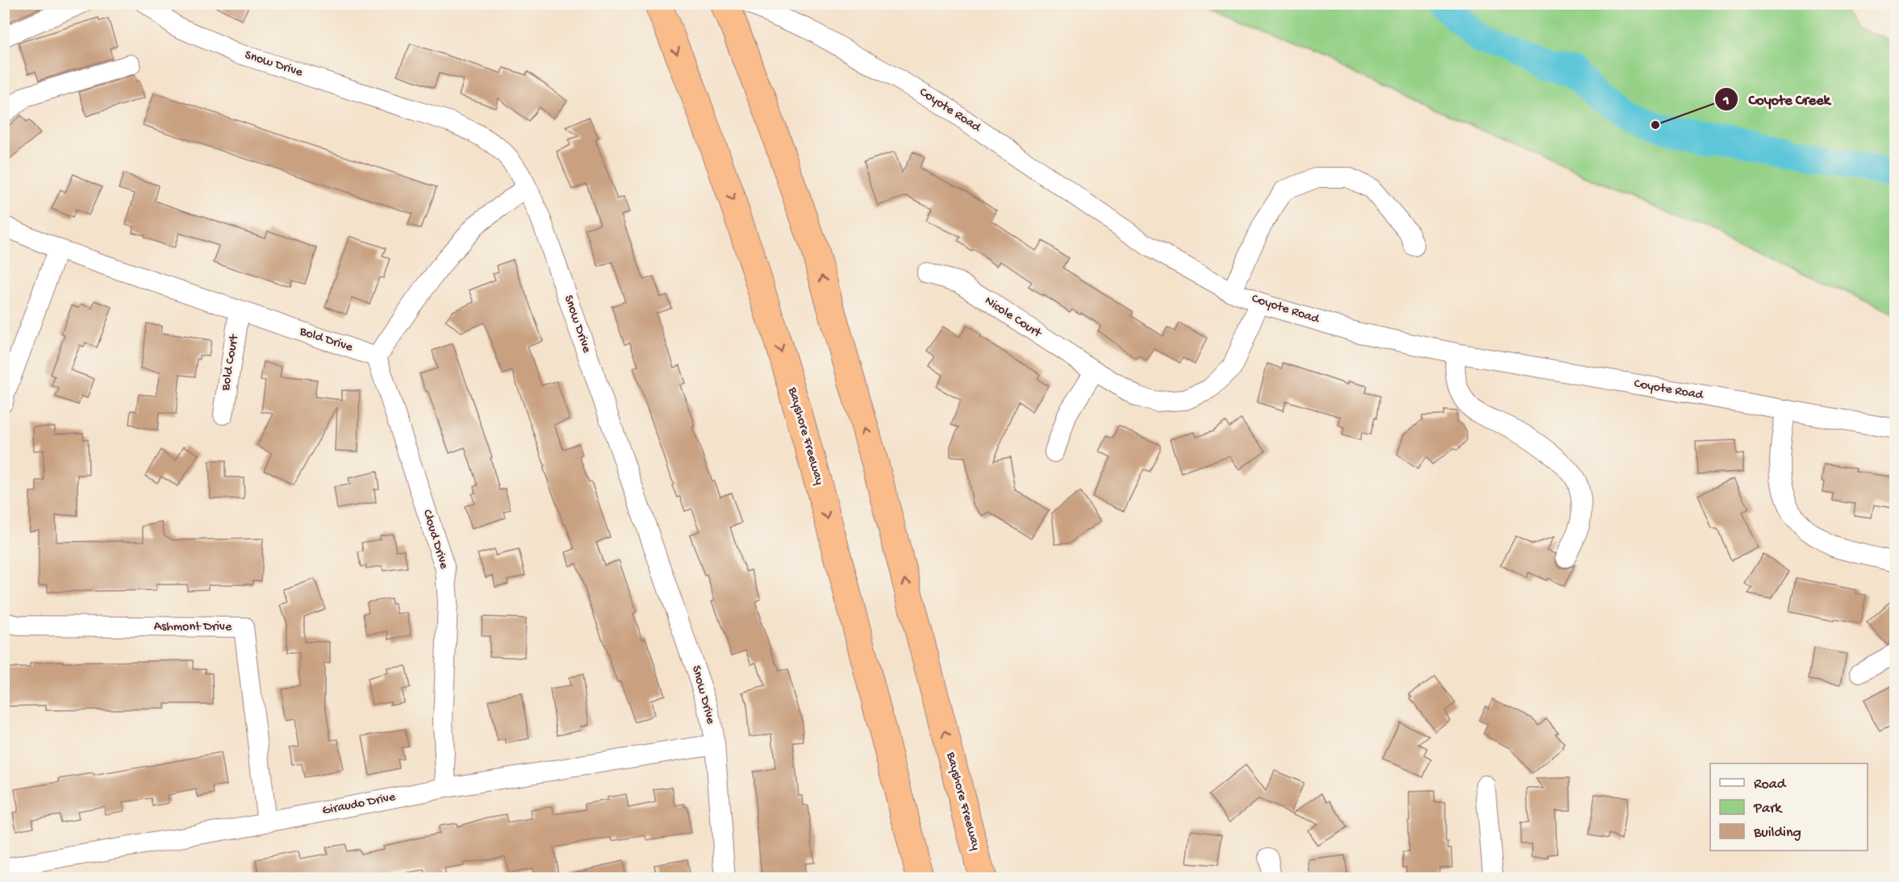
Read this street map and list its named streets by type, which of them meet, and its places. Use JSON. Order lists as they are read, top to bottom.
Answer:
{
  "streets": {
    "highway": ["Bayshore Freeway"],
    "street": [
      "Snow Drive",
      "Coyote Road",
      "Nicole Court",
      "Bold Drive",
      "Bold Court",
      "Cloud Drive",
      "Ashmont Drive",
      "Giraudo Drive"
    ]
  },
  "crossings": [
    ["Snow Drive", "Giraudo Drive"],
    ["Coyote Road", "Nicole Court"],
    ["Bold Drive", "Bold Court"],
    ["Bold Drive", "Cloud Drive"],
    ["Cloud Drive", "Giraudo Drive"],
    ["Ashmont Drive", "Giraudo Drive"]
  ],
  "places": ["Coyote Creek"],
  "legend": ["Road", "Park", "Building"]
}
